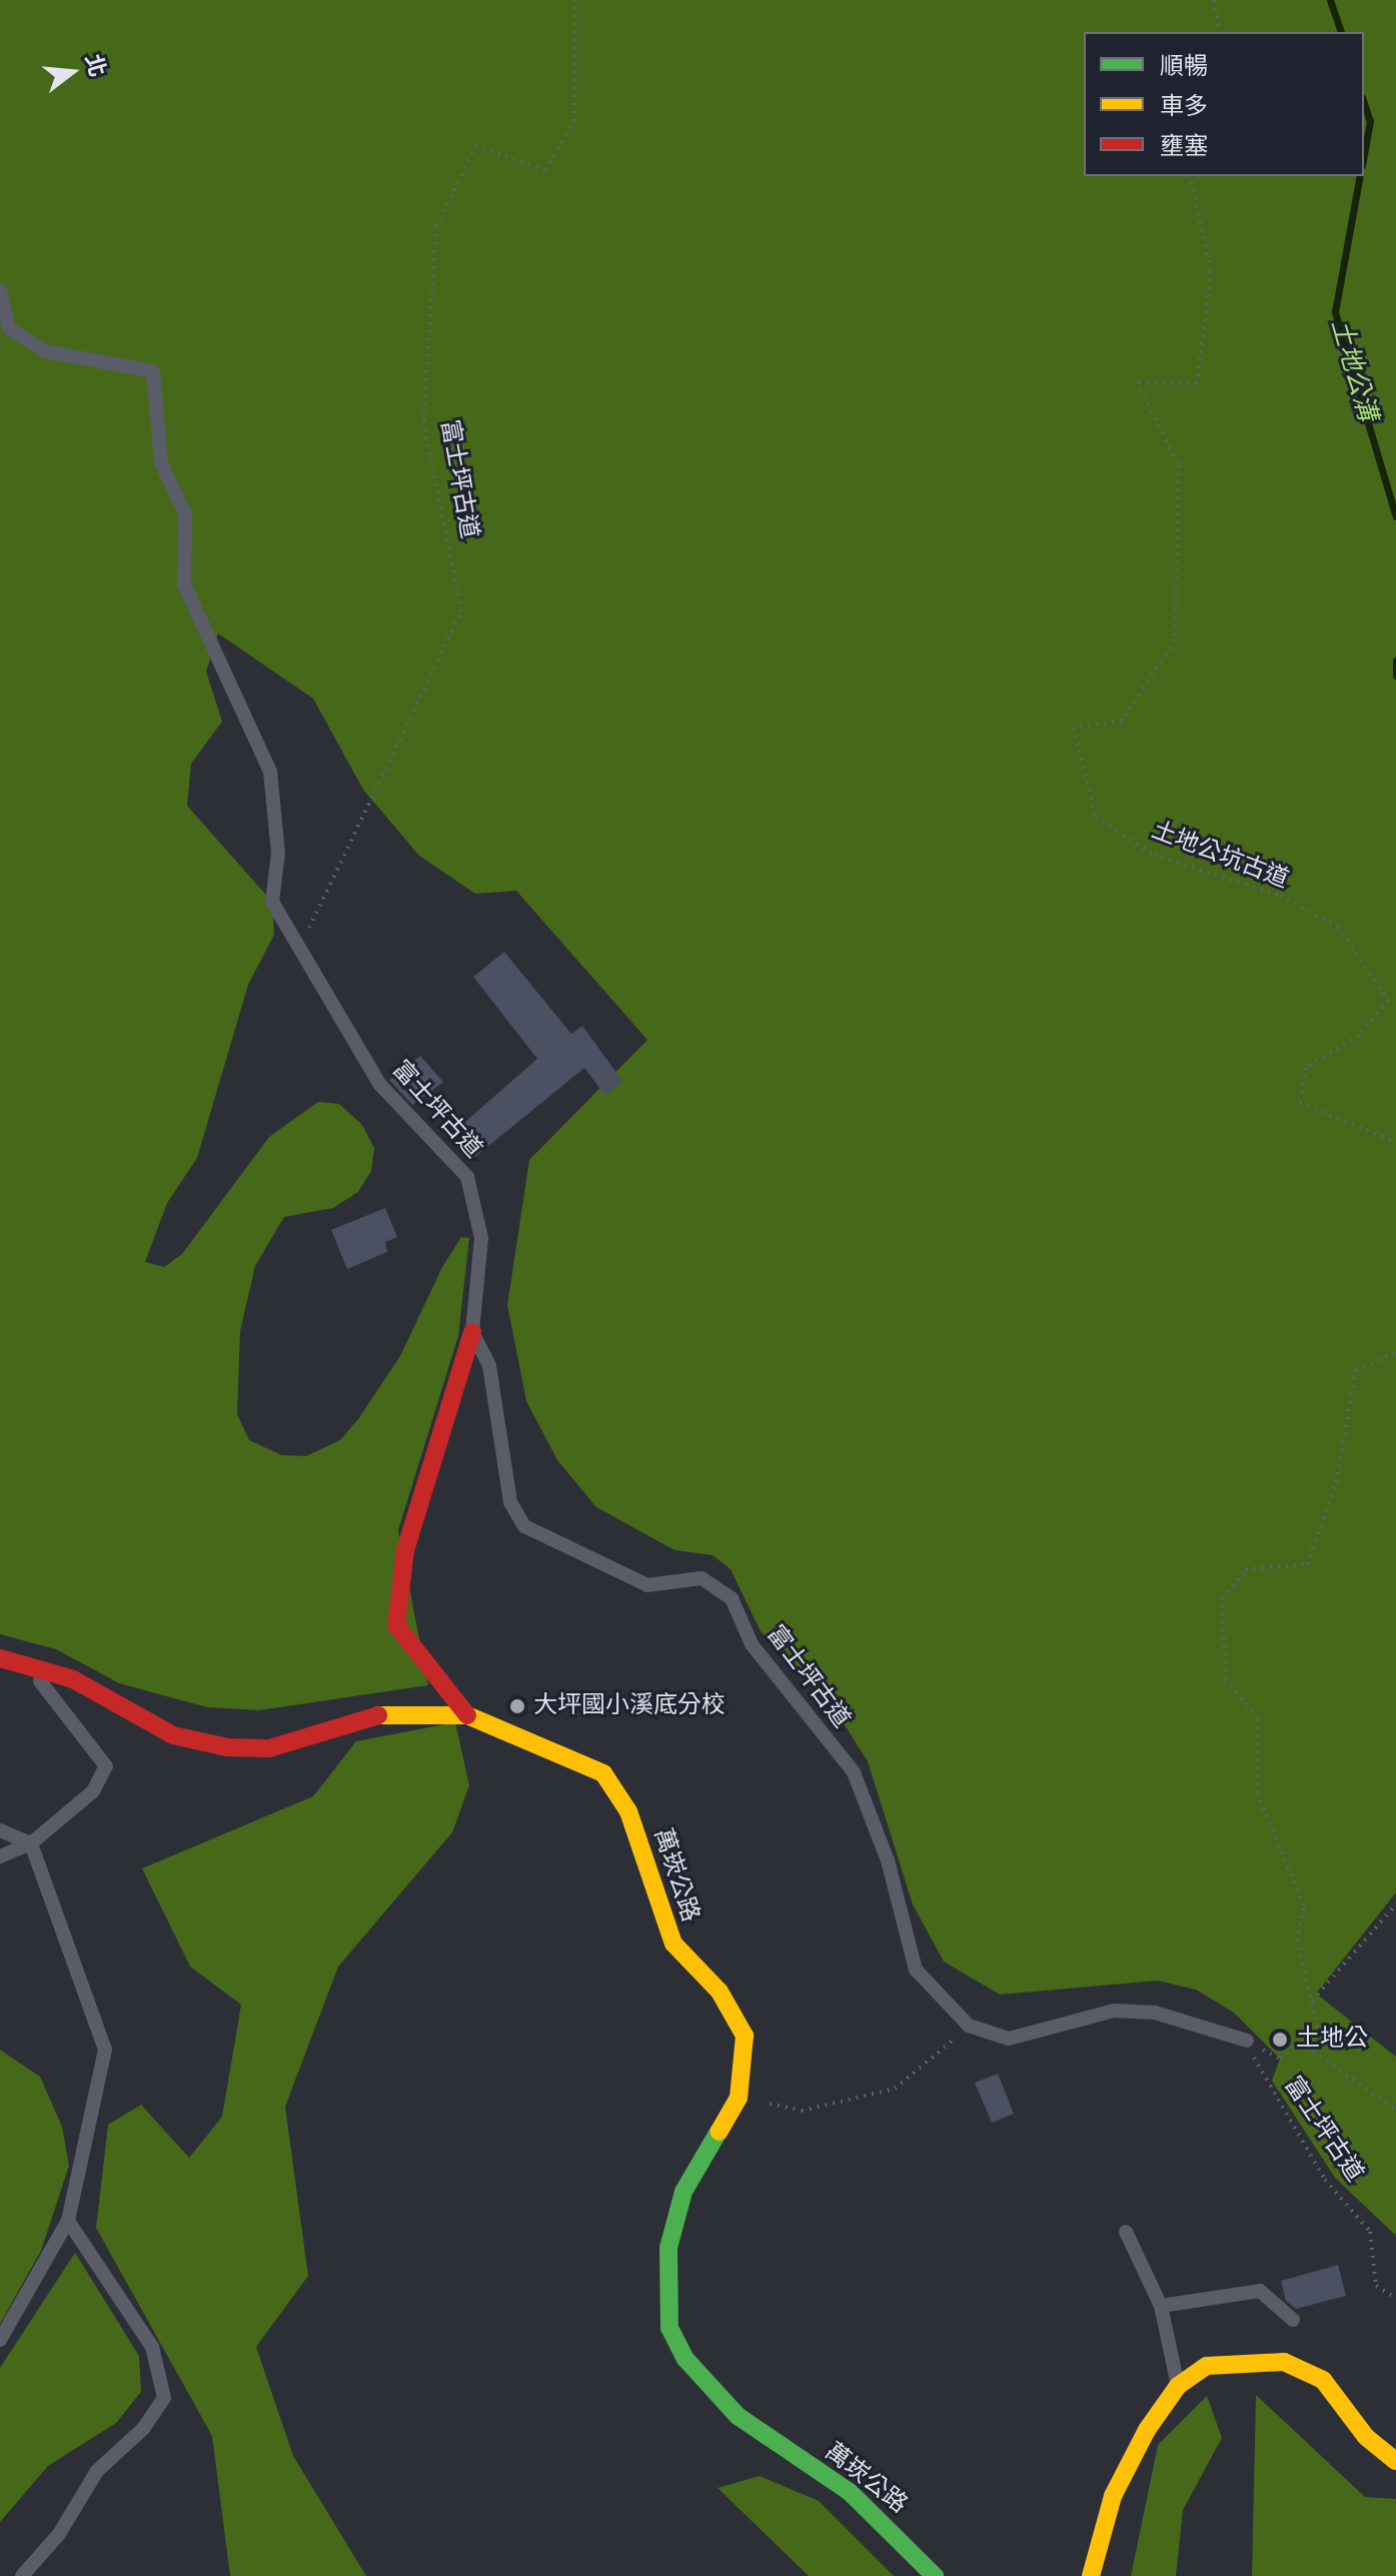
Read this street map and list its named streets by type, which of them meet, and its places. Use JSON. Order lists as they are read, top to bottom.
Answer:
{
  "streets": {
    "street": ["萬崁公路"],
    "lane": ["富士坪古道"],
    "path": ["土地公坑古道"]
  },
  "water": ["土地公溝"],
  "places": ["大坪國小溪底分校", "土地公"],
  "legend": ["順暢", "車多", "壅塞"],
  "north": "right"
}
